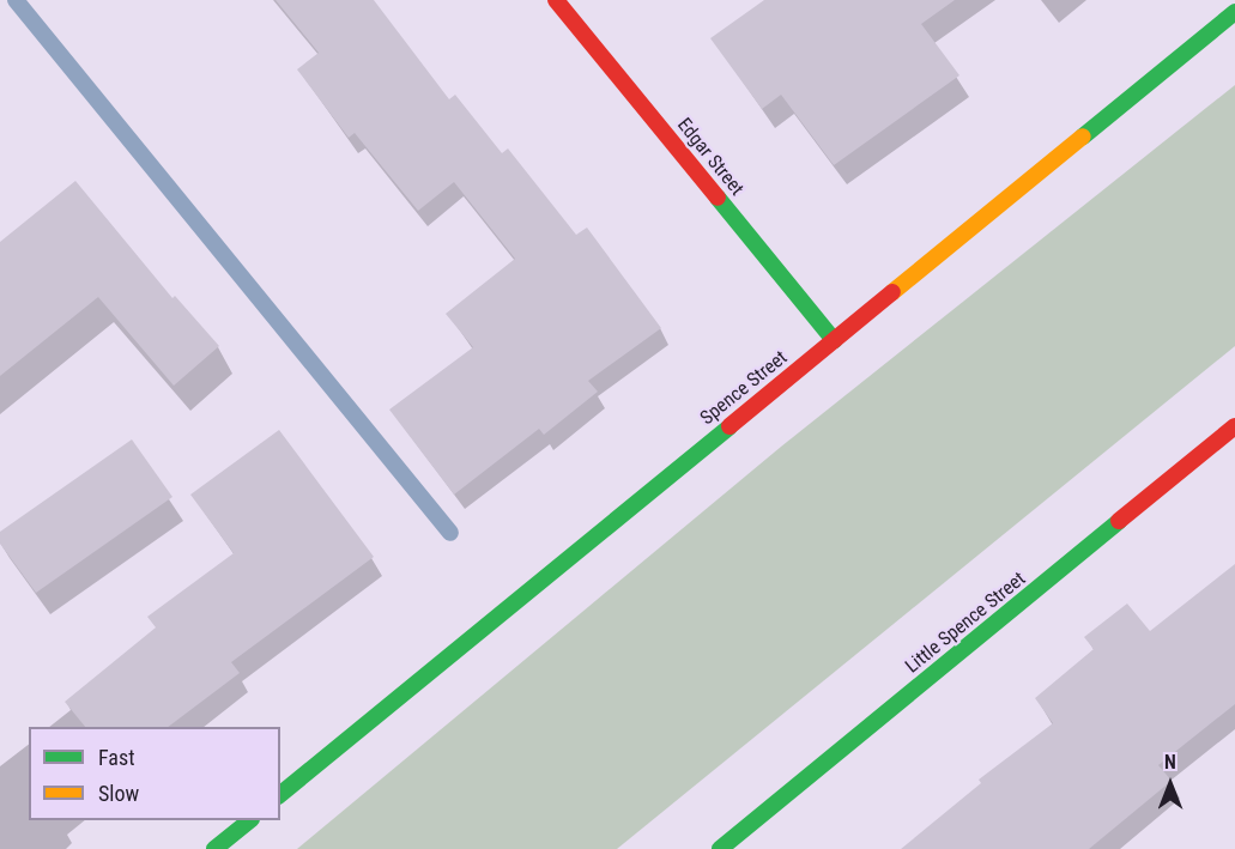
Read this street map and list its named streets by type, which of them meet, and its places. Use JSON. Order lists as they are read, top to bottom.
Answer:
{
  "streets": {
    "street": ["Edgar Street", "Spence Street", "Little Spence Street"]
  },
  "crossings": [
    ["Edgar Street", "Spence Street"]
  ],
  "legend": ["Fast", "Slow"],
  "north": "top"
}
